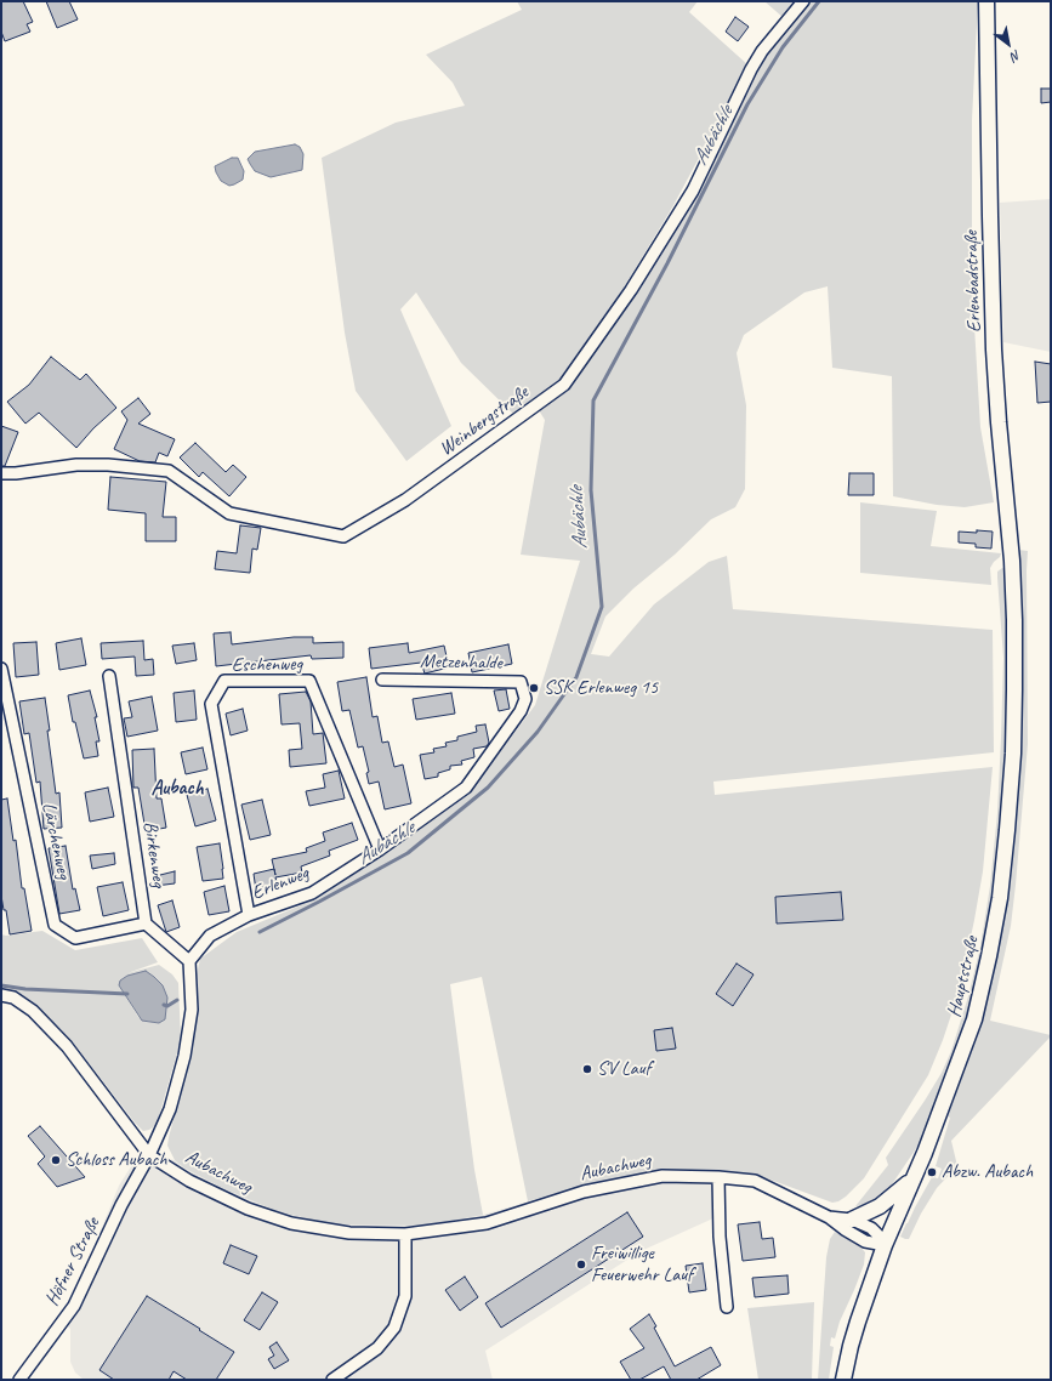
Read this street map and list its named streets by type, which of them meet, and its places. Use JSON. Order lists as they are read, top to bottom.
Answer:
{
  "streets": {
    "main road": ["Erlenbadstraße", "Hauptstraße"],
    "street": [
      "Weinbergstraße",
      "Metzenhalde",
      "Eschenweg",
      "Lärchenweg",
      "Birkenweg",
      "Erlenweg",
      "Aubachweg",
      "Höfner Straße"
    ]
  },
  "crossings": [
    ["Erlenbadstraße", "Hauptstraße"],
    ["Metzenhalde", "Erlenweg"],
    ["Eschenweg", "Erlenweg"],
    ["Lärchenweg", "Birkenweg"],
    ["Hauptstraße", "Aubachweg"],
    ["Aubachweg", "Höfner Straße"]
  ],
  "districts": ["Aubach"],
  "water": ["Aubächle"],
  "places": [
    "SSK Erlenweg 15",
    "SV Lauf",
    "Schloss Aubach",
    "Abzw. Aubach",
    "Freiwillige Feuerwehr Lauf"
  ],
  "north": "bottom right"
}
